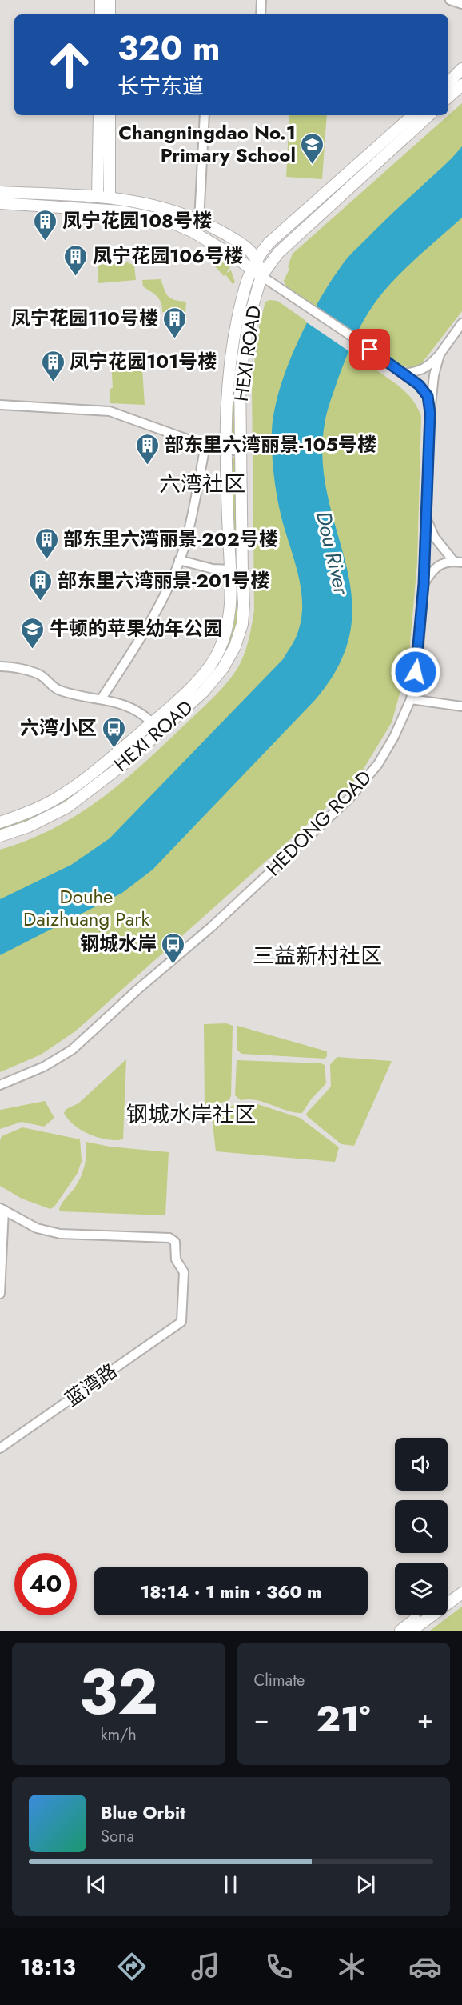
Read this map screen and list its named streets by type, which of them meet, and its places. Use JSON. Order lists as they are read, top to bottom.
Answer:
{
  "streets": {
    "main road": ["HEXI ROAD"],
    "street": ["HEDONG ROAD", "蓝湾路"]
  },
  "crossings": [
    ["HEXI ROAD", "HEDONG ROAD"]
  ],
  "districts": ["六湾社区", "三益新村社区", "钢城水岸社区"],
  "water": ["Dou River"],
  "parks": ["Douhe Daizhuang Park"],
  "places": {
    "school or university": ["Changningdao No.1 Primary School", "牛顿的苹果幼年公园"],
    "building": [
      "凤宁花园108号楼",
      "凤宁花园106号楼",
      "凤宁花园110号楼",
      "凤宁花园101号楼",
      "部东里六湾丽景-105号楼",
      "部东里六湾丽景-202号楼",
      "部东里六湾丽景-201号楼"
    ],
    "bus stop": ["六湾小区", "钢城水岸"]
  },
  "page": {
    "turn": ["320 m", "长宁东道"],
    "limit": "40",
    "trip": "18:14 · 1 min · 360 m",
    "tile": [
      ["32", "km/h"],
      "Climate"
    ],
    "heat": ["−", "21°", "+"],
    "song": ["Blue Orbit", "Sona"],
    "tabs": "18:13"
  }
}
